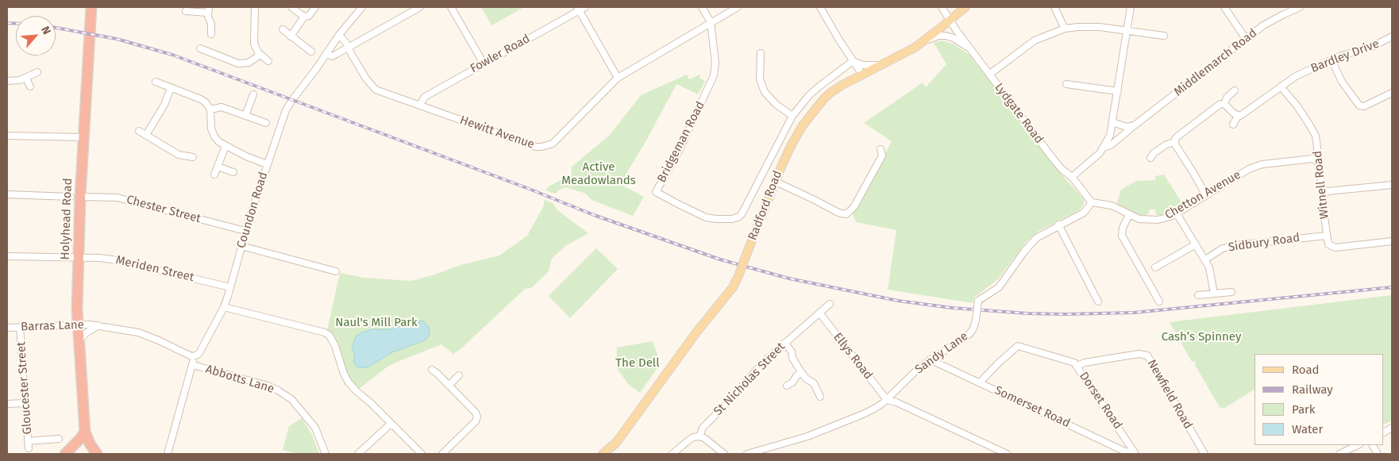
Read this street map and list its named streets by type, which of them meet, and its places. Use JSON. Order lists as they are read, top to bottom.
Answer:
{
  "streets": {
    "highway": ["Holyhead Road"],
    "main road": ["Radford Road"],
    "street": [
      "Fowler Road",
      "Bardley Drive",
      "Middlemarch Road",
      "Lydgate Road",
      "Hewitt Avenue",
      "Bridgeman Road",
      "Witnell Road",
      "Chetton Avenue",
      "Chester Street",
      "Coundon Road",
      "Sidbury Road",
      "Meriden Street",
      "Barras Lane",
      "Sandy Lane",
      "Ellys Road",
      "Abbotts Lane",
      "St Nicholas Street",
      "Gloucester Street",
      "Newfield Road",
      "Dorset Road",
      "Somerset Road"
    ]
  },
  "crossings": [
    ["Fowler Road", "Hewitt Avenue"],
    ["Bardley Drive", "Witnell Road"],
    ["Middlemarch Road", "Lydgate Road"],
    ["Lydgate Road", "Chetton Avenue"],
    ["Lydgate Road", "Radford Road"],
    ["Lydgate Road", "Sandy Lane"],
    ["Hewitt Avenue", "Bridgeman Road"],
    ["Hewitt Avenue", "Coundon Road"],
    ["Witnell Road", "Chetton Avenue"],
    ["Witnell Road", "Sidbury Road"],
    ["Chetton Avenue", "Sandy Lane"],
    ["Chester Street", "Coundon Road"],
    ["Chester Street", "Holyhead Road"],
    ["Coundon Road", "Meriden Street"],
    ["Coundon Road", "Barras Lane"],
    ["Holyhead Road", "Meriden Street"],
    ["Holyhead Road", "Barras Lane"],
    ["Barras Lane", "Gloucester Street"],
    ["Sandy Lane", "Ellys Road"],
    ["Sandy Lane", "Somerset Road"],
    ["Ellys Road", "St Nicholas Street"],
    ["Newfield Road", "Dorset Road"],
    ["Dorset Road", "Somerset Road"]
  ],
  "parks": [
    "Active Meadowlands",
    "Naul's Mill Park",
    "Cash’s Spinney",
    "The Dell"
  ],
  "legend": [
    "Road",
    "Railway",
    "Park",
    "Water"
  ],
  "north": "top right"
}
